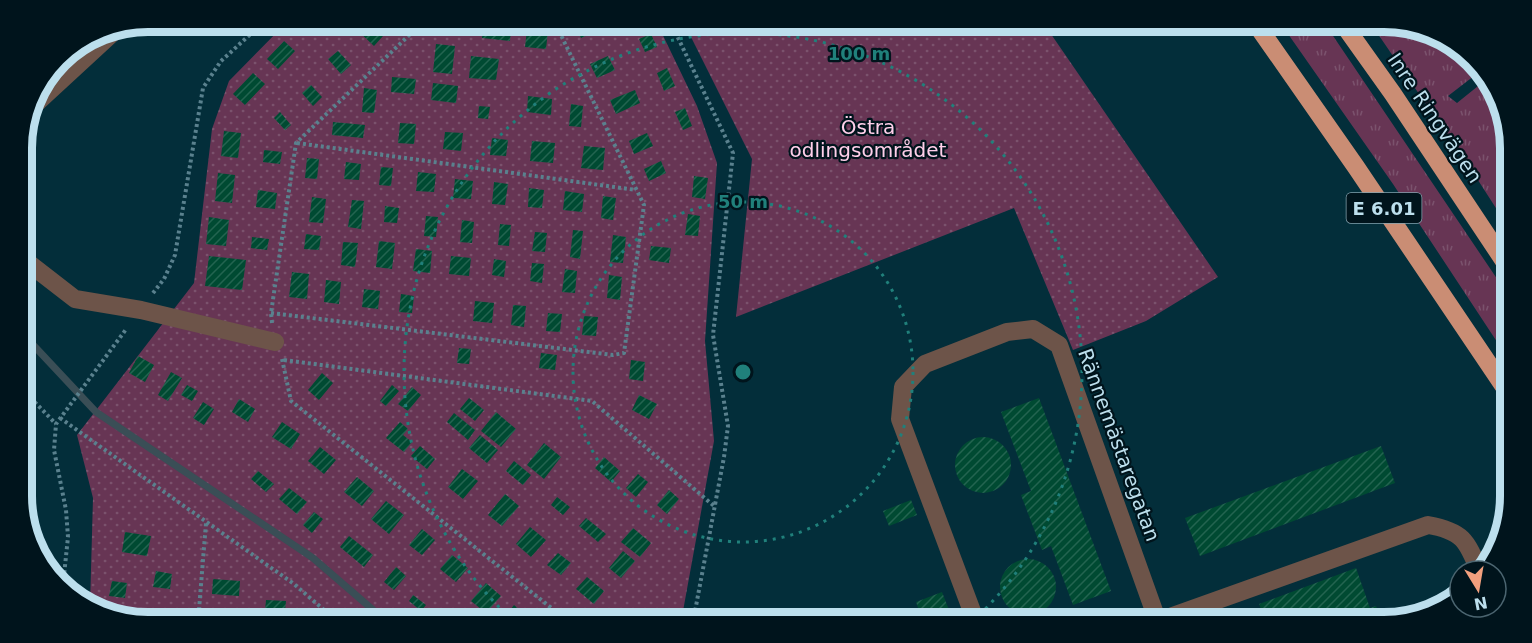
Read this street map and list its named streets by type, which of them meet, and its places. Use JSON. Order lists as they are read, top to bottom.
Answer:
{
  "streets": {
    "highway": ["Inre Ringvägen", "E 6.01"],
    "street": ["Rännemästaregatan"]
  },
  "parks": ["Östra odlingsområdet"],
  "north": "bottom",
  "rings": ["100 m", "50 m"]
}
